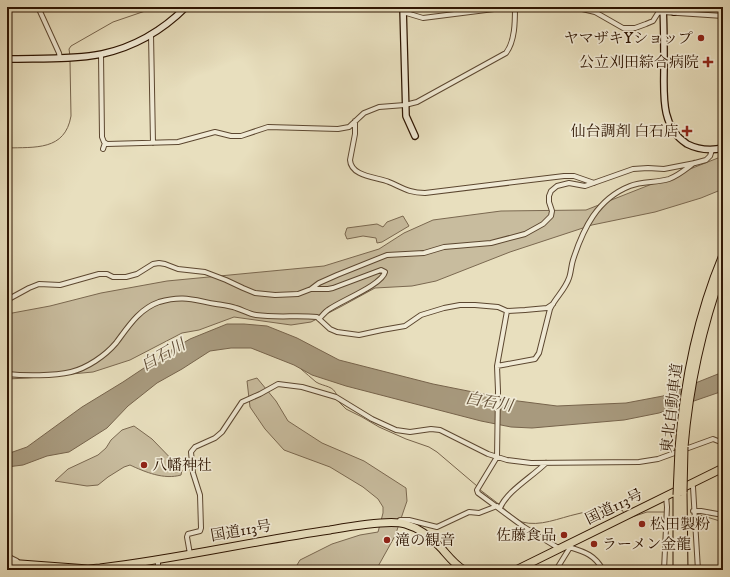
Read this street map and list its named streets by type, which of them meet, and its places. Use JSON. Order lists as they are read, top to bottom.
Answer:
{
  "streets": {
    "highway": ["東北自動車道", "国道113号"]
  },
  "water": ["白石川"],
  "places": {
    "other": [
      "ヤマザキYショップ",
      "八幡神社",
      "松田製粉",
      "佐藤食品",
      "滝の観音",
      "ラーメン金龍"
    ],
    "health": ["公立刈田綜合病院", "仙台調剤 白石店"]
  }
}
